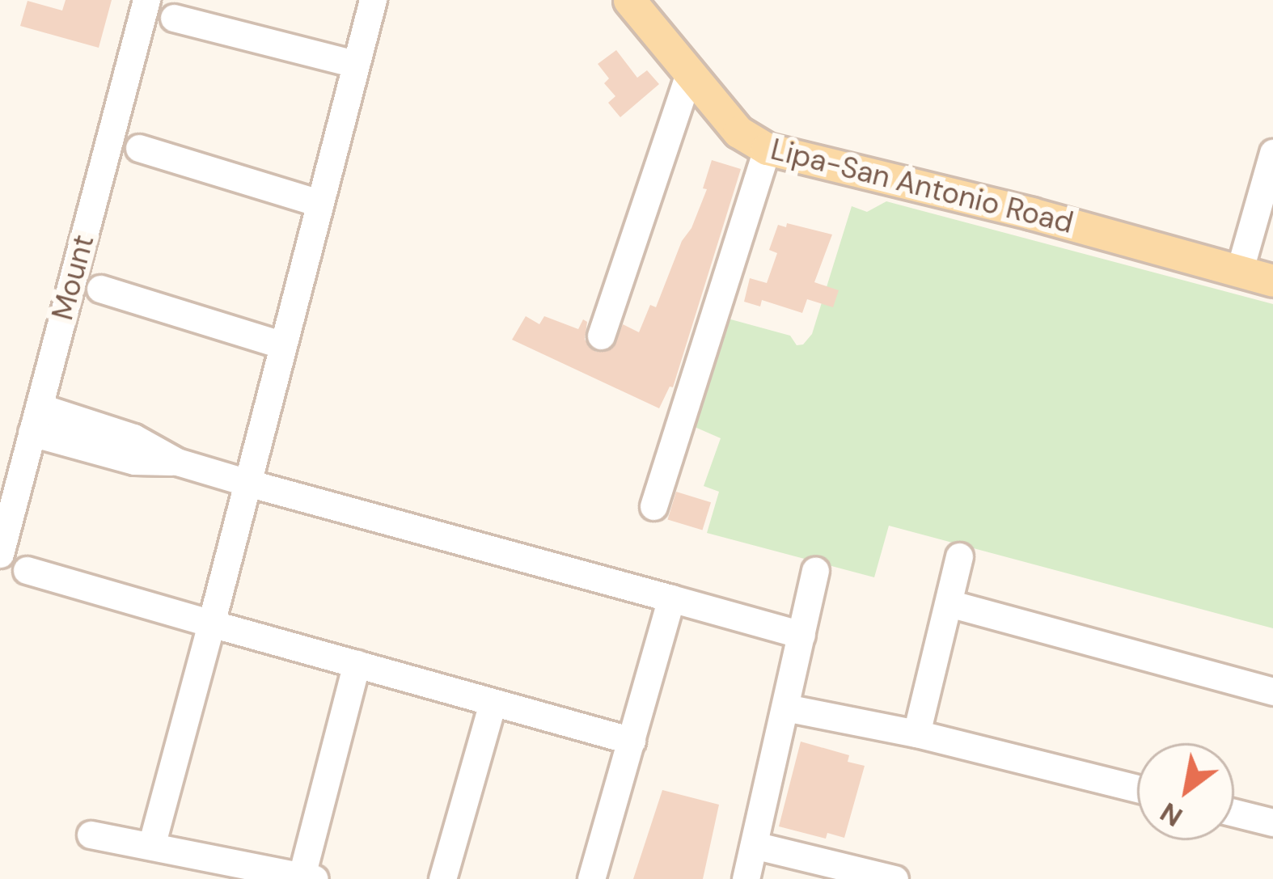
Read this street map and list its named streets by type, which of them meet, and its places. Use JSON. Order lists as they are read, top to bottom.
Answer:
{
  "streets": {
    "main road": ["Lipa-San Antonio Road"],
    "street": ["Mount"]
  },
  "north": "bottom left"
}
